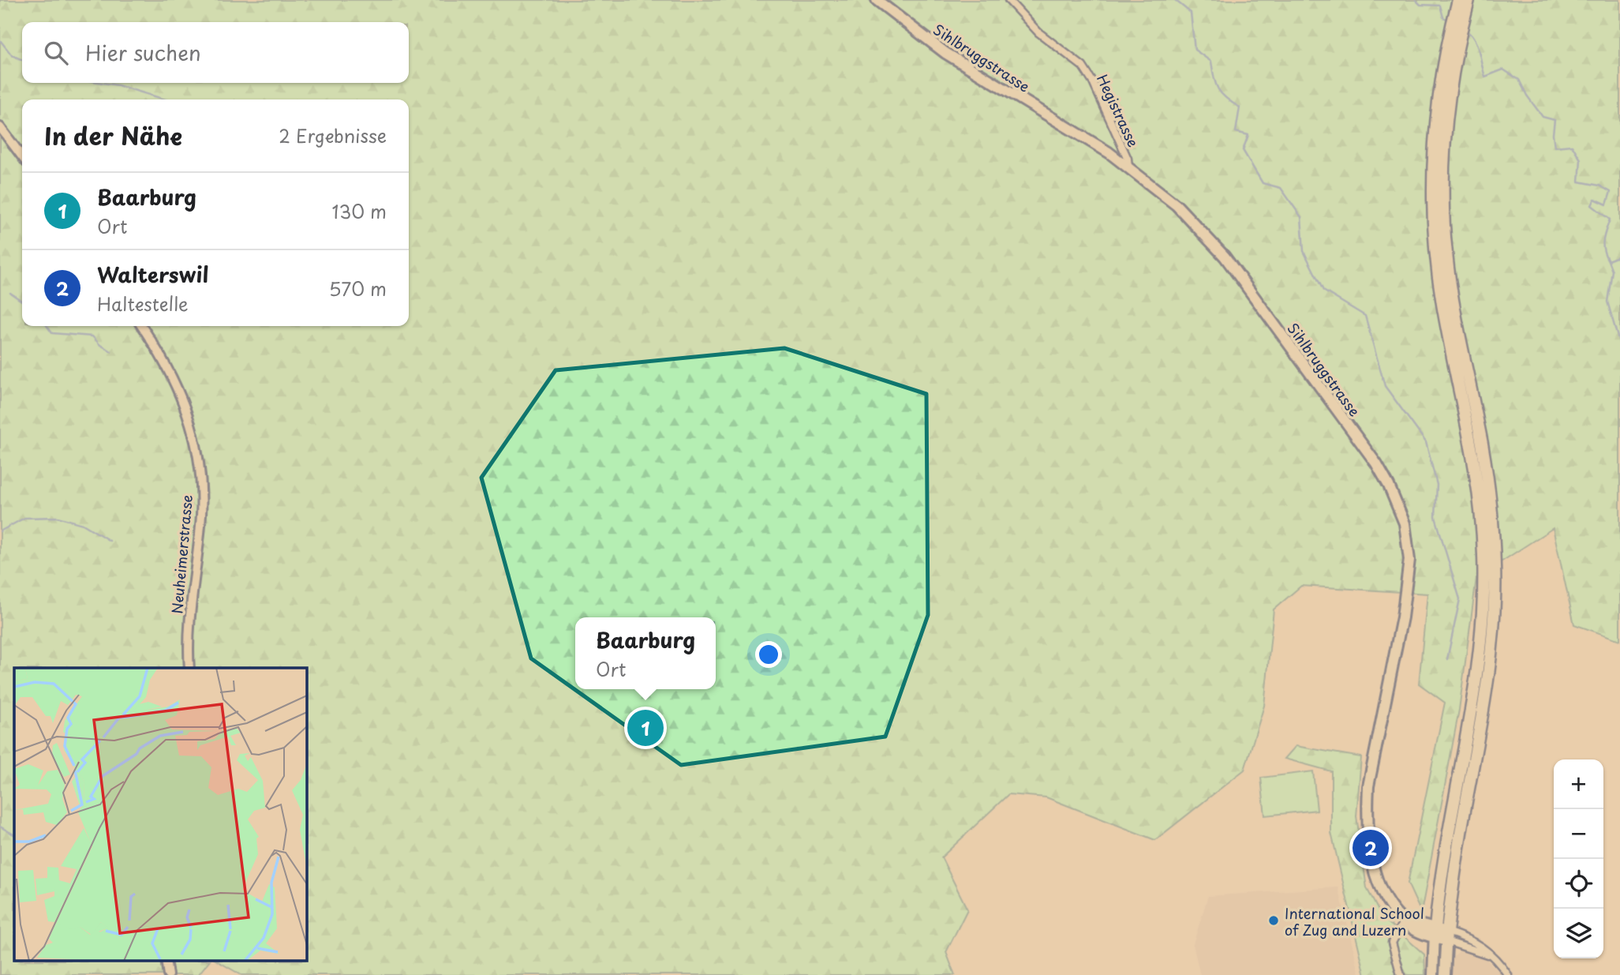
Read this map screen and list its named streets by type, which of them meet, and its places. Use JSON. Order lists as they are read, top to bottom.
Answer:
{
  "streets": {
    "main road": ["Sihlbruggstrasse"],
    "street": ["Hegistrasse", "Neuheimerstrasse"]
  },
  "crossings": [
    ["Sihlbruggstrasse", "Hegistrasse"]
  ],
  "places": ["International School of Zug and Luzern"],
  "page": {
    "search": "Hier suchen",
    "heading": ["In der Nähe", "2 Ergebnisse"],
    "list": [
      {
        "mark": "1",
        "name": "Baarburg",
        "note": "Ort",
        "value": "130 m"
      },
      {
        "mark": "2",
        "name": "Walterswil",
        "note": "Haltestelle",
        "value": "570 m"
      }
    ],
    "popup": ["Baarburg", "Ort"],
    "pins": ["1", "2"],
    "map_buttons": ["+", "−"]
  }
}
